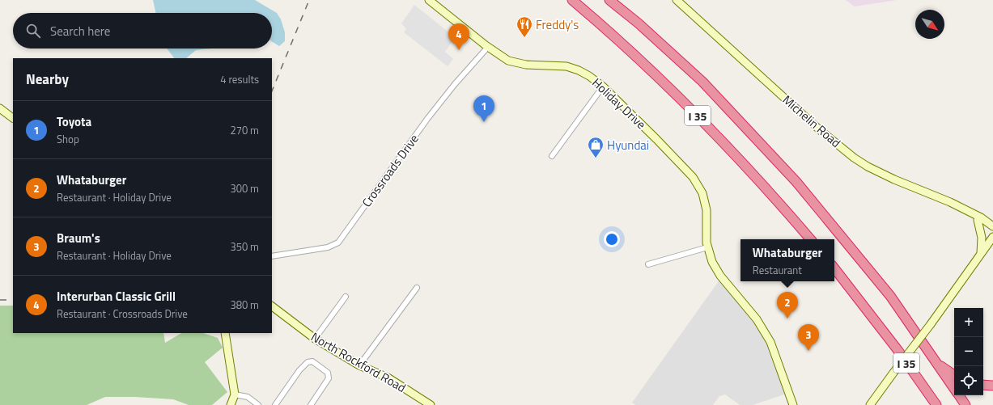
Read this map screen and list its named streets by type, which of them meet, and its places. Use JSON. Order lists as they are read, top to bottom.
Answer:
{
  "streets": {
    "highway": ["I 35"],
    "street": [
      "Holiday Drive",
      "Michelin Road",
      "Crossroads Drive",
      "North Rockford Road"
    ]
  },
  "crossings": [
    ["Holiday Drive", "Crossroads Drive"]
  ],
  "places": {
    "restaurant": ["Freddy's"],
    "shop": ["Hyundai"]
  },
  "north": "bottom right",
  "page": {
    "search": "Search here",
    "pins": [
      "4",
      "1",
      "2",
      "3"
    ],
    "heading": ["Nearby", "4 results"],
    "list": [
      {
        "mark": "1",
        "name": "Toyota",
        "note": "Shop",
        "value": "270 m"
      },
      {
        "mark": "2",
        "name": "Whataburger",
        "note": "Restaurant · Holiday Drive",
        "value": "300 m"
      },
      {
        "mark": "3",
        "name": "Braum's",
        "note": "Restaurant · Holiday Drive",
        "value": "350 m"
      },
      {
        "mark": "4",
        "name": "Interurban Classic Grill",
        "note": "Restaurant · Crossroads Drive",
        "value": "380 m"
      }
    ],
    "popup": ["Whataburger", "Restaurant"],
    "map_buttons": ["+", "−"]
  }
}
